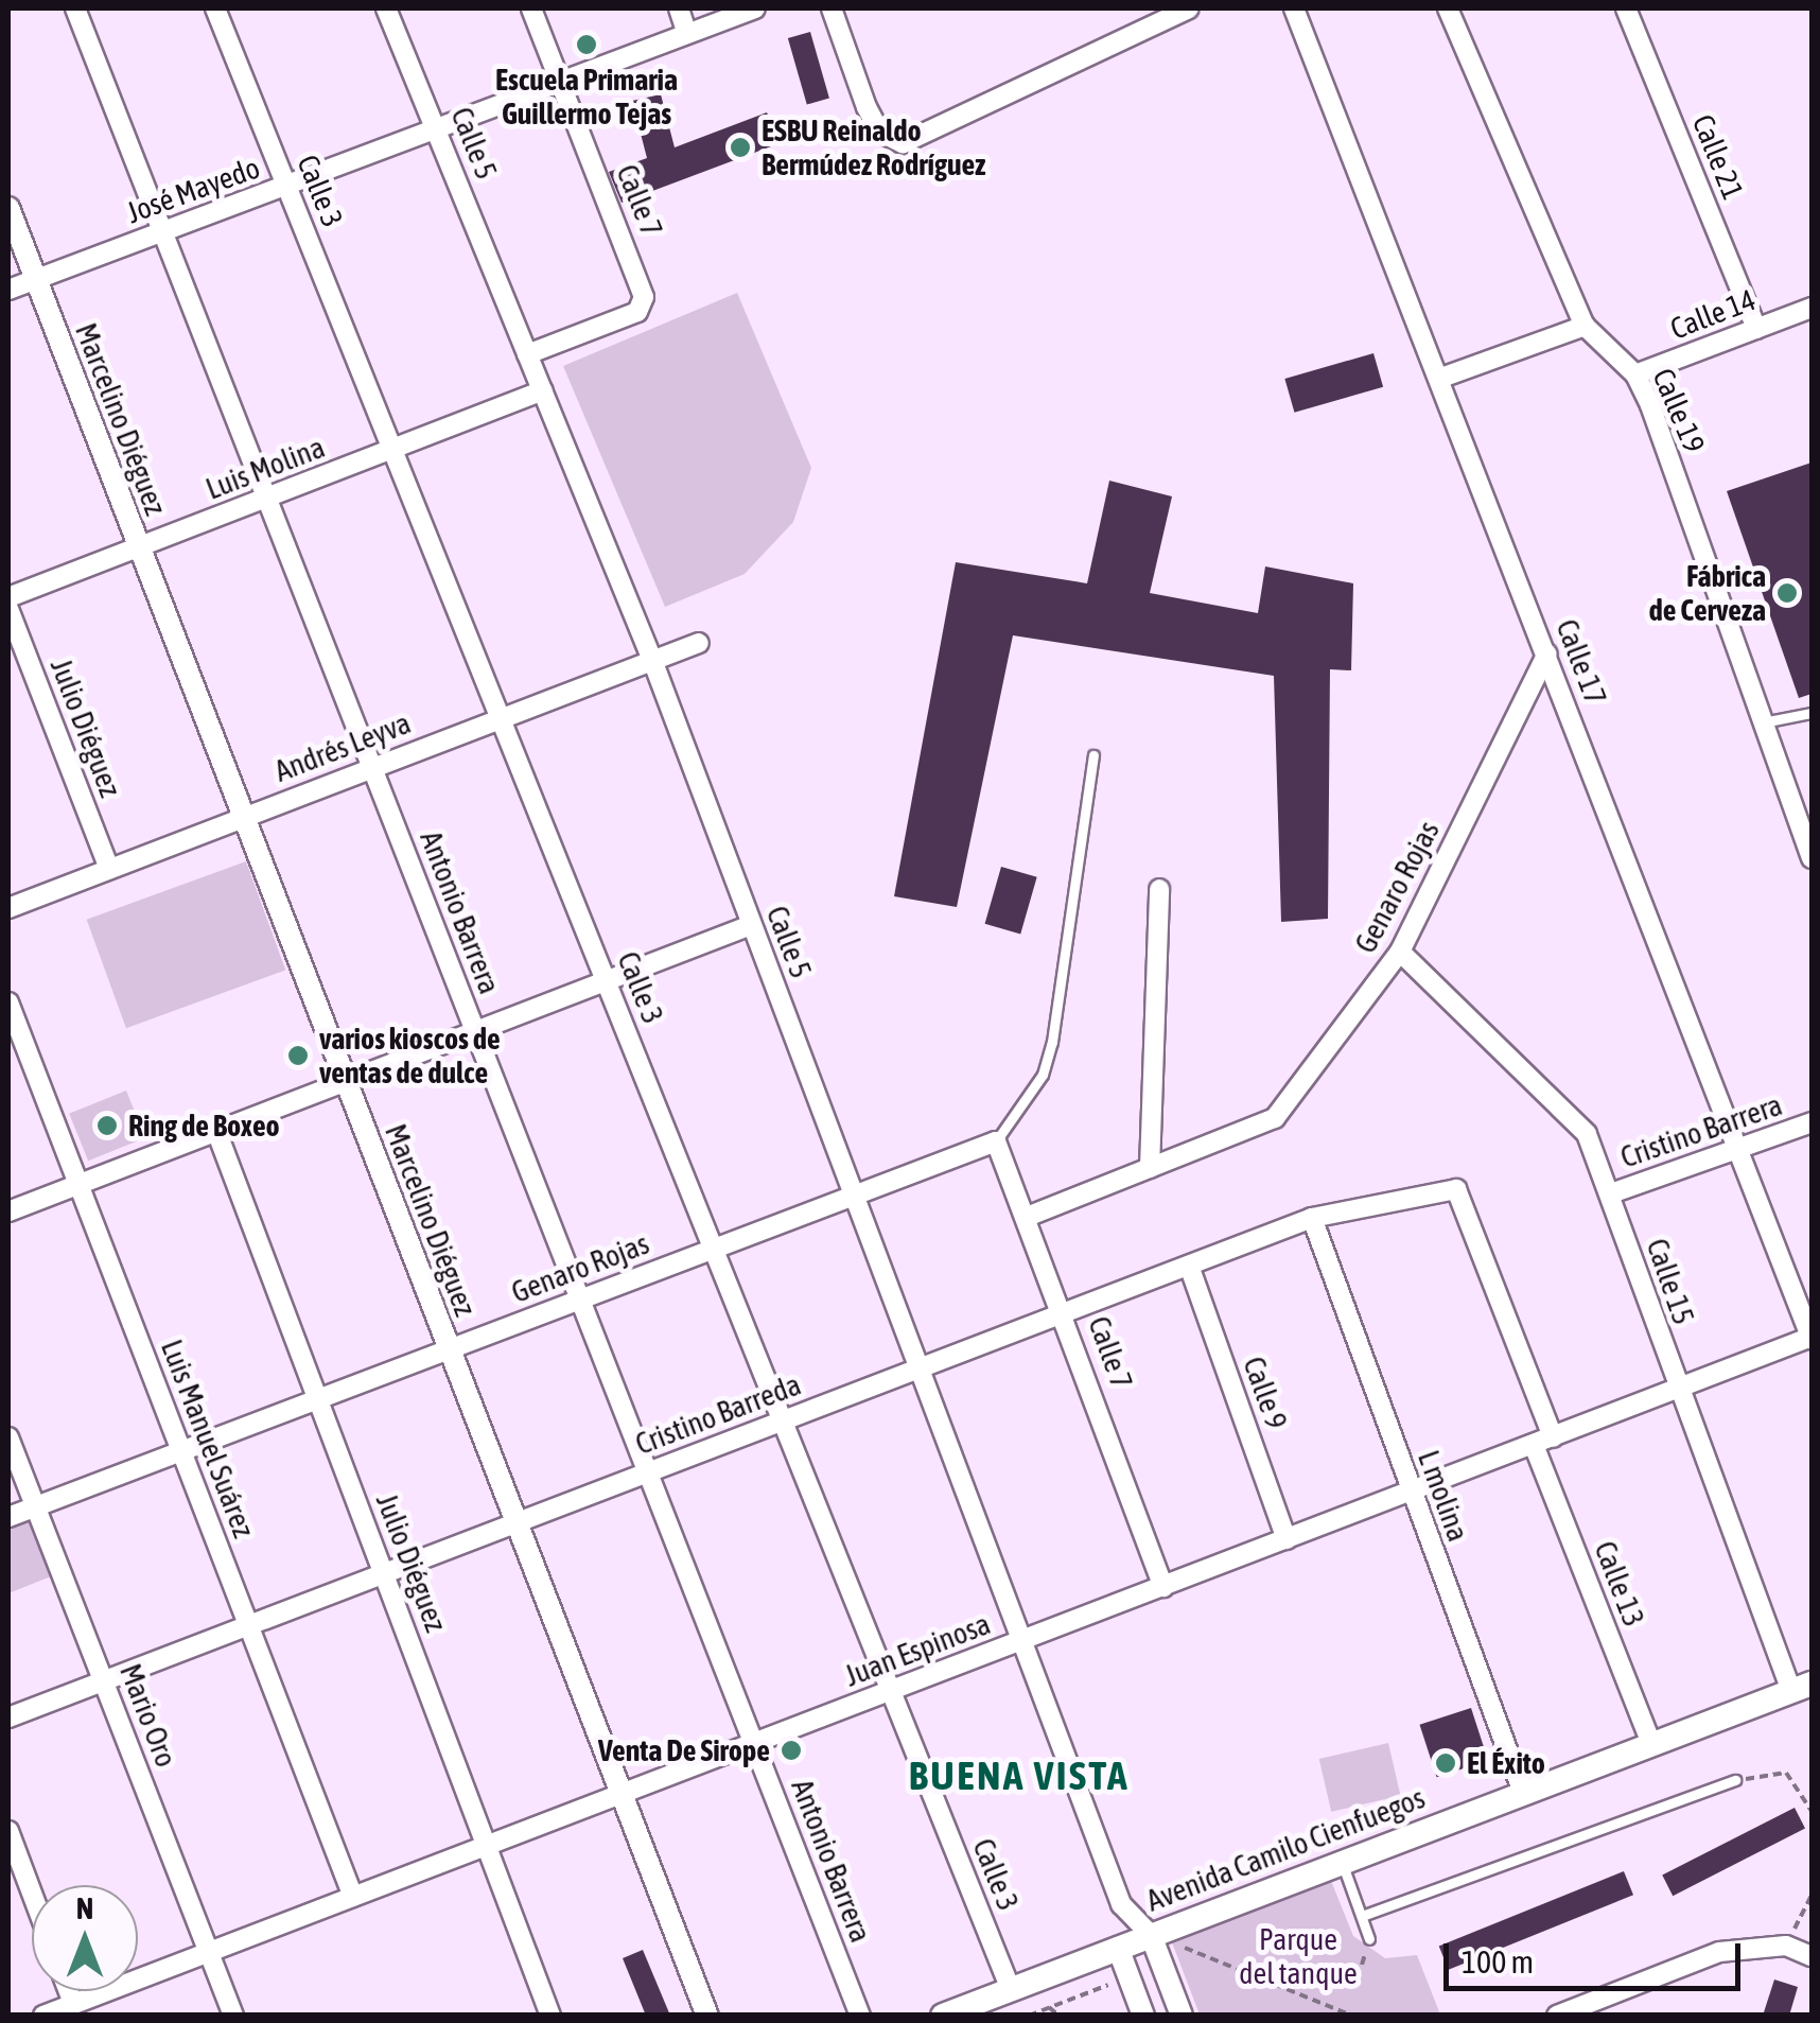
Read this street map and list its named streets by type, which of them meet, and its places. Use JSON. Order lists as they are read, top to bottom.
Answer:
{
  "streets": {
    "main road": ["Avenida Camilo Cienfuegos"],
    "street": [
      "Calle 5",
      "Calle 21",
      "José Mayedo",
      "Calle 3",
      "Calle 7",
      "Calle 14",
      "Calle 19",
      "Marcelino Diéguez",
      "Luis Molina",
      "Calle 17",
      "Julio Diéguez",
      "Andrés Leyva",
      "Genaro Rojas",
      "Antonio Barrera",
      "Cristino Barrera",
      "Calle 15",
      "Calle 9",
      "Cristino Barreda",
      "Luis Manuel Suárez",
      "L molina",
      "Calle 13",
      "Juan Espinosa",
      "Mario Oro"
    ]
  },
  "crossings": [
    ["Calle 5", "José Mayedo"],
    ["Calle 5", "Calle 7"],
    ["Calle 5", "Luis Molina"],
    ["Calle 5", "Andrés Leyva"],
    ["Calle 5", "Genaro Rojas"],
    ["Calle 5", "Cristino Barreda"],
    ["Calle 5", "Juan Espinosa"],
    ["Calle 5", "Avenida Camilo Cienfuegos"],
    ["Calle 21", "Calle 14"],
    ["José Mayedo", "Calle 3"],
    ["José Mayedo", "Calle 7"],
    ["José Mayedo", "Marcelino Diéguez"],
    ["José Mayedo", "Antonio Barrera"],
    ["Calle 3", "Luis Molina"],
    ["Calle 3", "Andrés Leyva"],
    ["Calle 3", "Genaro Rojas"],
    ["Calle 3", "Cristino Barreda"],
    ["Calle 3", "Juan Espinosa"],
    ["Calle 3", "Avenida Camilo Cienfuegos"],
    ["Calle 7", "Genaro Rojas"],
    ["Calle 7", "Cristino Barreda"],
    ["Calle 7", "Juan Espinosa"],
    ["Calle 14", "Calle 19"],
    ["Marcelino Diéguez", "Luis Molina"],
    ["Marcelino Diéguez", "Andrés Leyva"],
    ["Marcelino Diéguez", "Genaro Rojas"],
    ["Marcelino Diéguez", "Cristino Barreda"],
    ["Marcelino Diéguez", "Juan Espinosa"],
    ["Luis Molina", "Antonio Barrera"],
    ["Calle 17", "Genaro Rojas"],
    ["Calle 17", "Cristino Barrera"],
    ["Calle 17", "Juan Espinosa"],
    ["Julio Diéguez", "Andrés Leyva"],
    ["Julio Diéguez", "Genaro Rojas"],
    ["Julio Diéguez", "Cristino Barreda"],
    ["Julio Diéguez", "Juan Espinosa"],
    ["Andrés Leyva", "Antonio Barrera"],
    ["Genaro Rojas", "Antonio Barrera"],
    ["Genaro Rojas", "Calle 15"],
    ["Genaro Rojas", "Luis Manuel Suárez"],
    ["Genaro Rojas", "Mario Oro"],
    ["Antonio Barrera", "Cristino Barreda"],
    ["Antonio Barrera", "Juan Espinosa"],
    ["Cristino Barrera", "Calle 15"],
    ["Calle 15", "Juan Espinosa"],
    ["Calle 15", "Avenida Camilo Cienfuegos"],
    ["Calle 9", "Cristino Barreda"],
    ["Calle 9", "Juan Espinosa"],
    ["Cristino Barreda", "Luis Manuel Suárez"],
    ["Cristino Barreda", "L molina"],
    ["Cristino Barreda", "Calle 13"],
    ["Cristino Barreda", "Mario Oro"],
    ["Luis Manuel Suárez", "Juan Espinosa"],
    ["L molina", "Juan Espinosa"],
    ["L molina", "Avenida Camilo Cienfuegos"],
    ["Calle 13", "Juan Espinosa"],
    ["Calle 13", "Avenida Camilo Cienfuegos"],
    ["Juan Espinosa", "Mario Oro"]
  ],
  "districts": ["BUENA VISTA"],
  "parks": ["Parque del tanque"],
  "places": [
    "Escuela Primaria Guillermo Tejas",
    "ESBU Reinaldo Bermúdez Rodríguez",
    "Fábrica de Cerveza",
    "varios kioscos de ventas de dulce",
    "Ring de Boxeo",
    "Venta De Sirope",
    "El Éxito"
  ],
  "scale_bar": "100 m",
  "north": "top"
}
